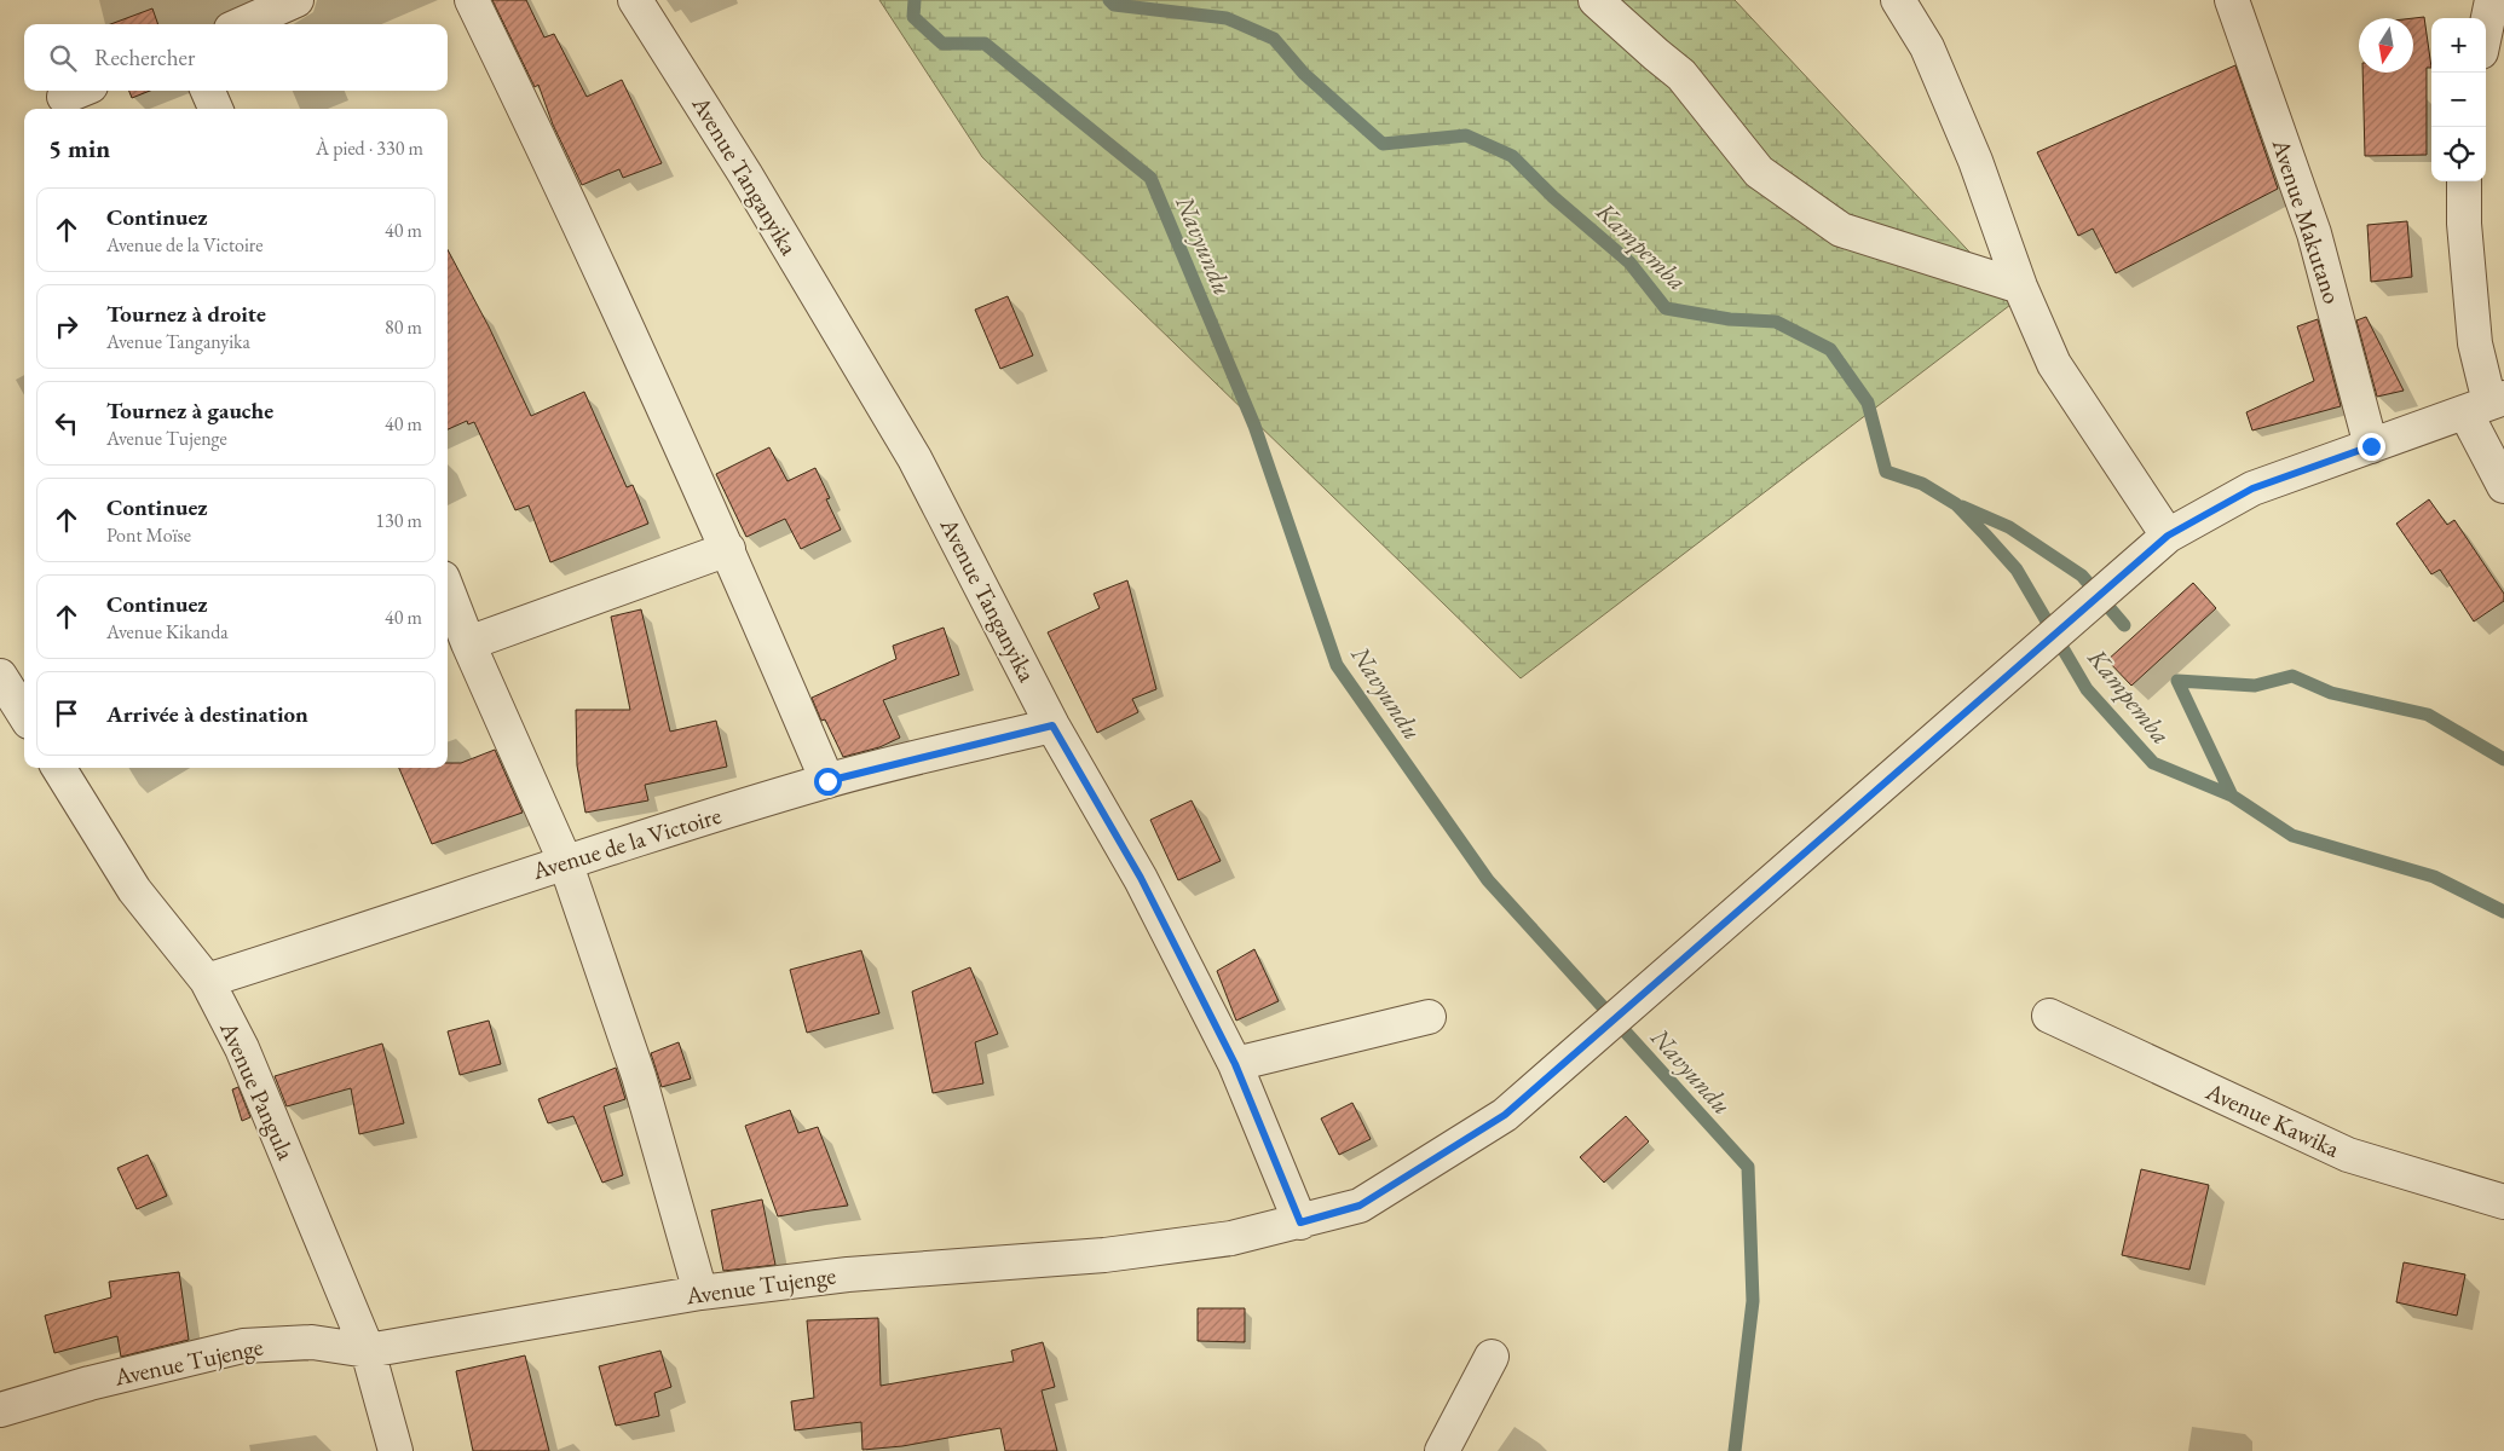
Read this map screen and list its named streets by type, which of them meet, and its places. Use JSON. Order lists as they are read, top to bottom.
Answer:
{
  "streets": {
    "street": [
      "Avenue Tanganyika",
      "Avenue Makutano",
      "Avenue de la Victoire",
      "Avenue Pangula",
      "Avenue Kawika",
      "Avenue Tujenge"
    ]
  },
  "crossings": [
    ["Avenue Tanganyika", "Avenue de la Victoire"],
    ["Avenue Tanganyika", "Avenue Tujenge"],
    ["Avenue Makutano", "Avenue Tujenge"],
    ["Avenue de la Victoire", "Avenue Pangula"],
    ["Avenue Pangula", "Avenue Tujenge"]
  ],
  "water": ["Navyundu", "Kampemba"],
  "north": "bottom",
  "page": {
    "map_buttons": ["+", "−"],
    "search": "Rechercher",
    "heading": ["5 min", "À pied · 330 m"],
    "list": [
      ["Continuez", "Avenue de la Victoire", "40 m"],
      ["Tournez à droite", "Avenue Tanganyika", "80 m"],
      ["Tournez à gauche", "Avenue Tujenge", "40 m"],
      ["Continuez", "Pont Moïse", "130 m"],
      ["Continuez", "Avenue Kikanda", "40 m"],
      "Arrivée à destination"
    ]
  }
}
